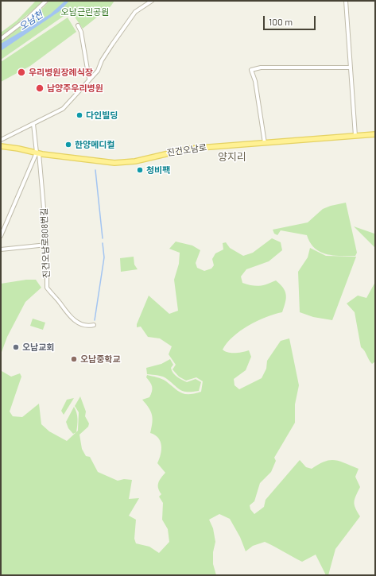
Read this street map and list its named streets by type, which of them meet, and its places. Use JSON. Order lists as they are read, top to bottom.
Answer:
{
  "streets": {
    "main road": ["진건오남로"],
    "street": ["진건오남로808번길"]
  },
  "crossings": [
    ["진건오남로", "진건오남로808번길"]
  ],
  "districts": ["양지리"],
  "water": ["오남천"],
  "parks": ["오남근린공원"],
  "places": [
    "우리병원장례식장",
    "남양주우리병원",
    "다인빌딩",
    "한양메디컬",
    "청비팩",
    "오남교회",
    "오남중학교"
  ],
  "scale_bar": "100 m"
}
